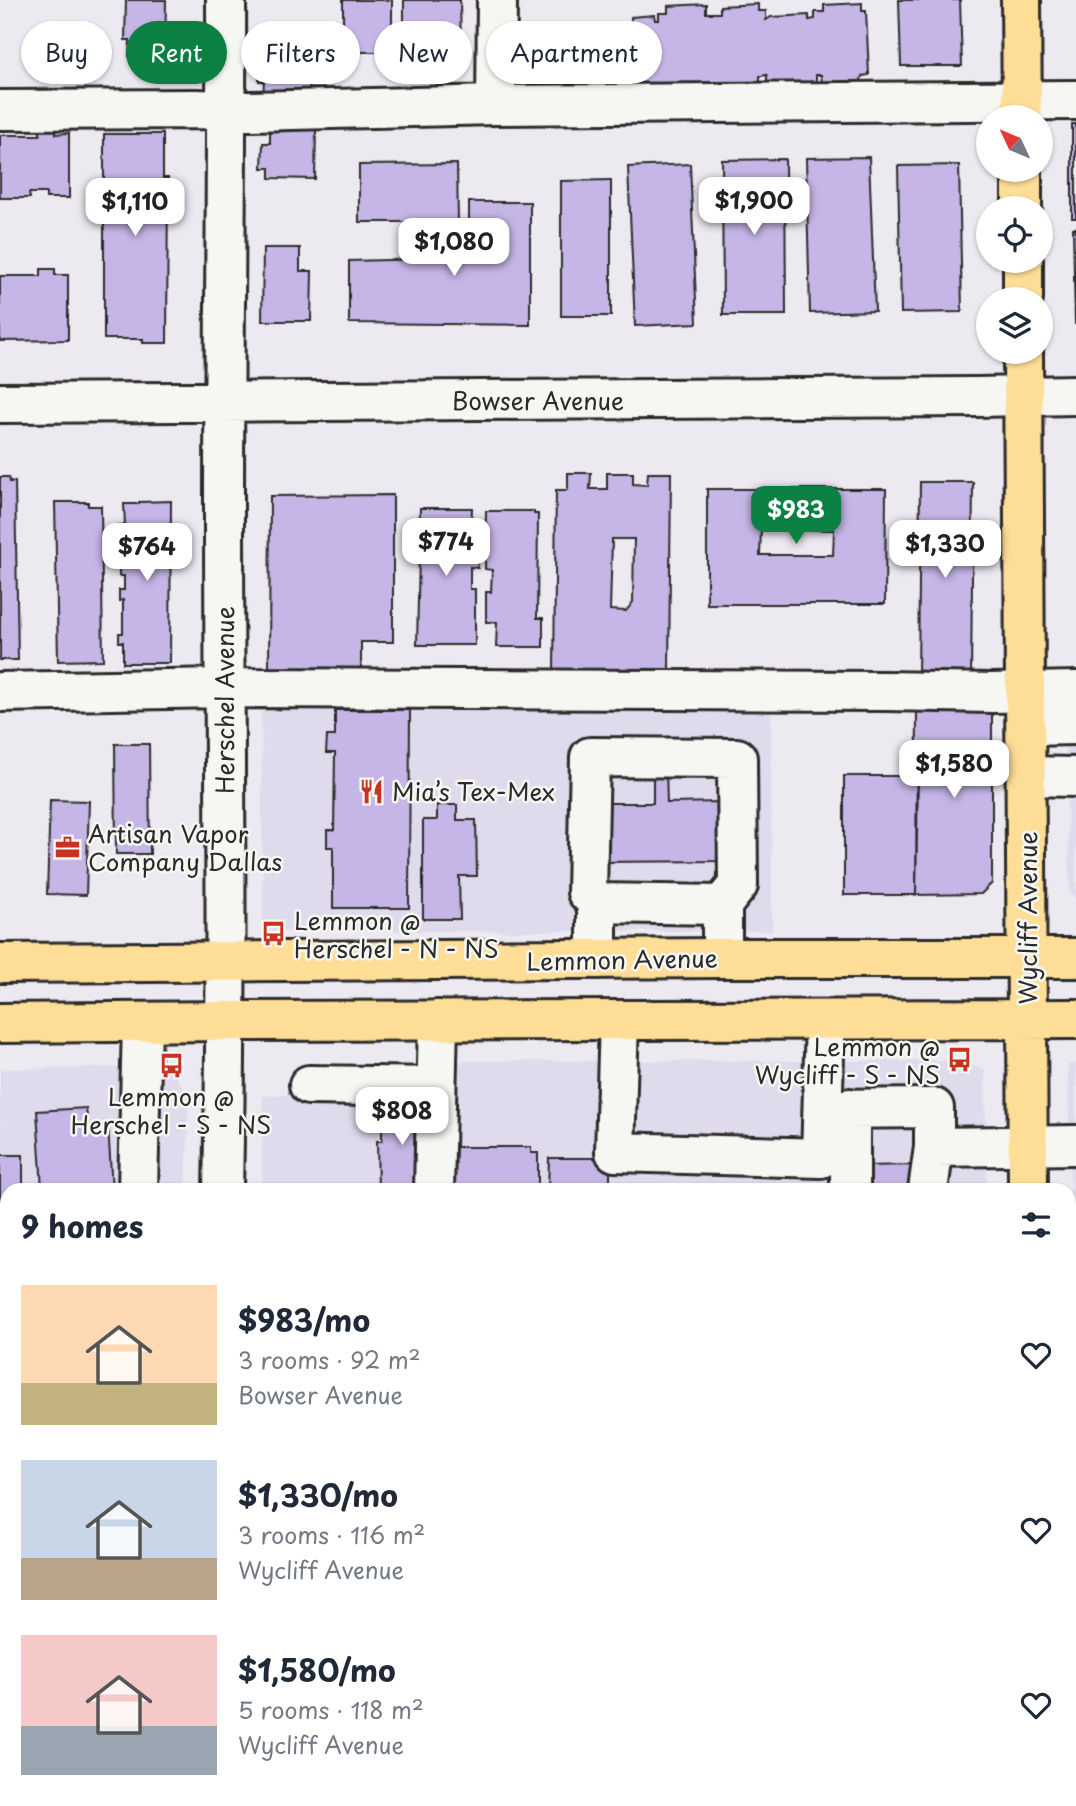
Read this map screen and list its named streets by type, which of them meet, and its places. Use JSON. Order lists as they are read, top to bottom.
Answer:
{
  "streets": {
    "main road": ["Wycliff Avenue", "Lemmon Avenue"],
    "street": ["Bowser Avenue", "Herschel Avenue"]
  },
  "crossings": [
    ["Bowser Avenue", "Herschel Avenue"],
    ["Bowser Avenue", "Wycliff Avenue"],
    ["Herschel Avenue", "Lemmon Avenue"],
    ["Wycliff Avenue", "Lemmon Avenue"]
  ],
  "places": {
    "restaurant": ["Mia’s Tex-Mex"],
    "office": ["Artisan Vapor Company Dallas"],
    "bus stop": ["Lemmon @ Herschel - N - NS", "Lemmon @ Wycliff - S - NS", "Lemmon @ Herschel - S - NS"]
  },
  "north": "top left",
  "page": {
    "chip": [
      "Buy",
      "Rent",
      "Filters",
      "New",
      "Apartment"
    ],
    "price": [
      "$1,900",
      "$1,110",
      "$1,080",
      "$983",
      "$774",
      "$1,330",
      "$764",
      "$1,580",
      "$808"
    ],
    "heading": "9 homes",
    "list": [
      {
        "name": "$983/mo",
        "note": "3 rooms · 92 m² · Bowser Avenue"
      },
      {
        "name": "$1,330/mo",
        "note": "3 rooms · 116 m² · Wycliff Avenue"
      },
      {
        "name": "$1,580/mo",
        "note": "5 rooms · 118 m² · Wycliff Avenue"
      }
    ]
  }
}
